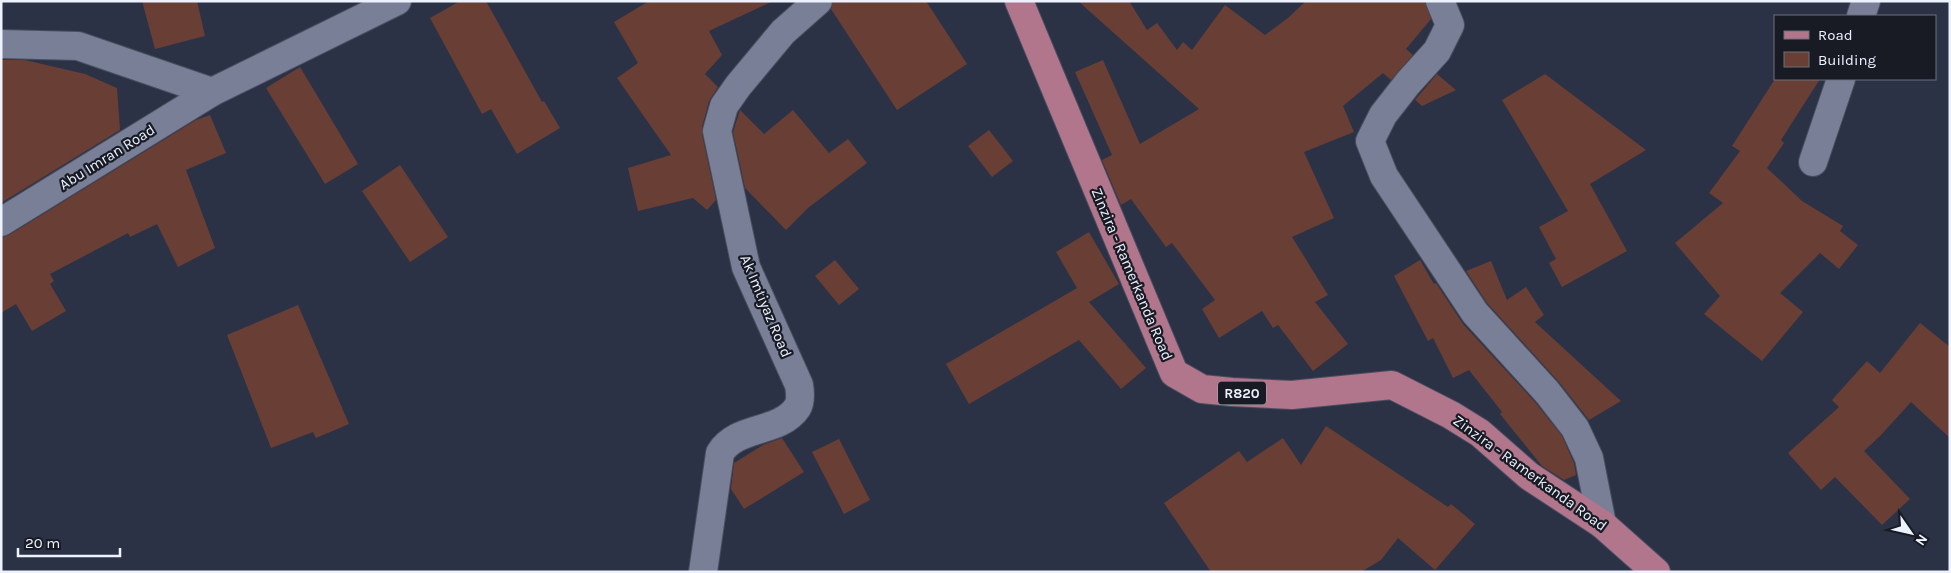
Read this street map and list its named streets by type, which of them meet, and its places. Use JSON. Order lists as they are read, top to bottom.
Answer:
{
  "streets": {
    "main road": ["Zinzira - Ramerkanda Road", "R820"],
    "street": ["Abu Imran Road", "Ak Imtiyaz Road"]
  },
  "legend": ["Road", "Building"],
  "scale_bar": "20 m",
  "north": "bottom right"
}
